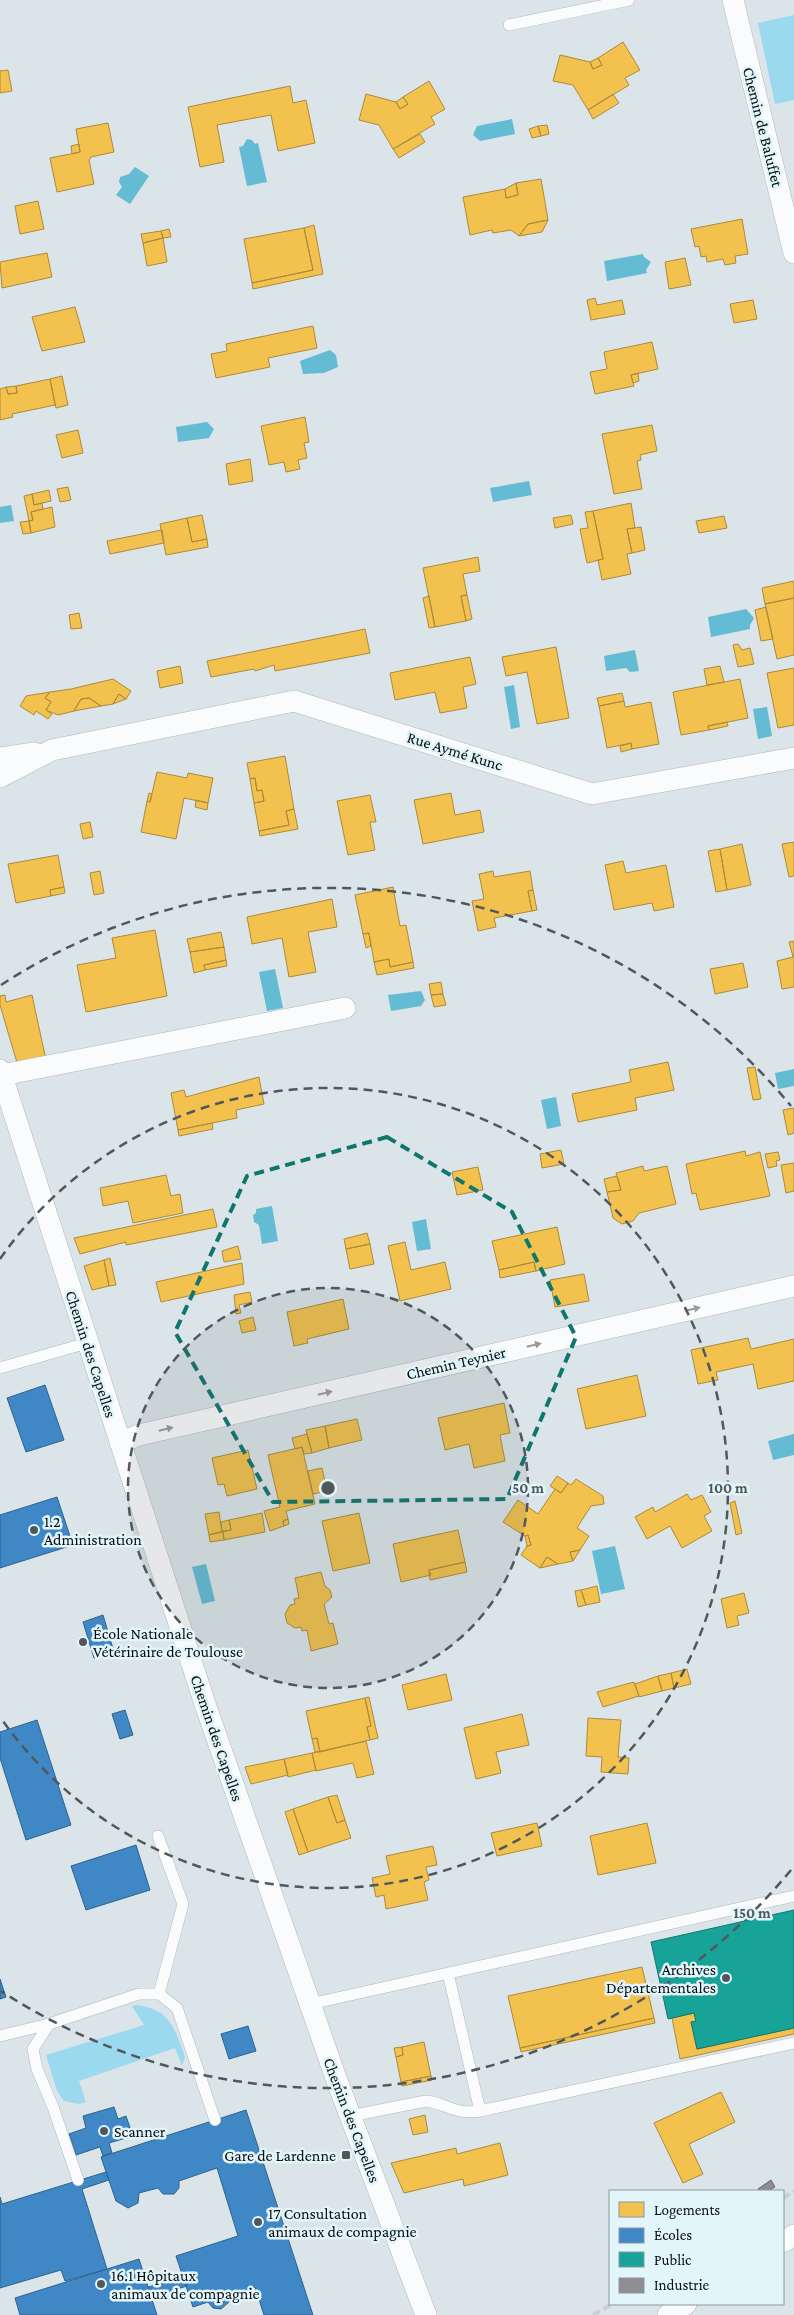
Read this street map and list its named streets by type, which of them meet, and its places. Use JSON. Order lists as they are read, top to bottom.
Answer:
{
  "streets": {
    "street": [
      "Chemin de Baluffet",
      "Rue Aymé Kunc",
      "Chemin des Capelles",
      "Chemin Teynier"
    ]
  },
  "crossings": [
    ["Chemin des Capelles", "Chemin Teynier"]
  ],
  "one_way": ["Chemin Teynier"],
  "places": {
    "other": [
      "1.2 Administration",
      "École Nationale Vétérinaire de Toulouse",
      "Archives Départementales",
      "Scanner",
      "17 Consultation animaux de compagnie",
      "16.1 Hôpitaux animaux de compagnie"
    ],
    "transit": ["Gare de Lardenne"]
  },
  "legend": [
    "Logements",
    "Écoles",
    "Public",
    "Industrie"
  ],
  "rings": ["50 m", "100 m", "150 m"]
}
